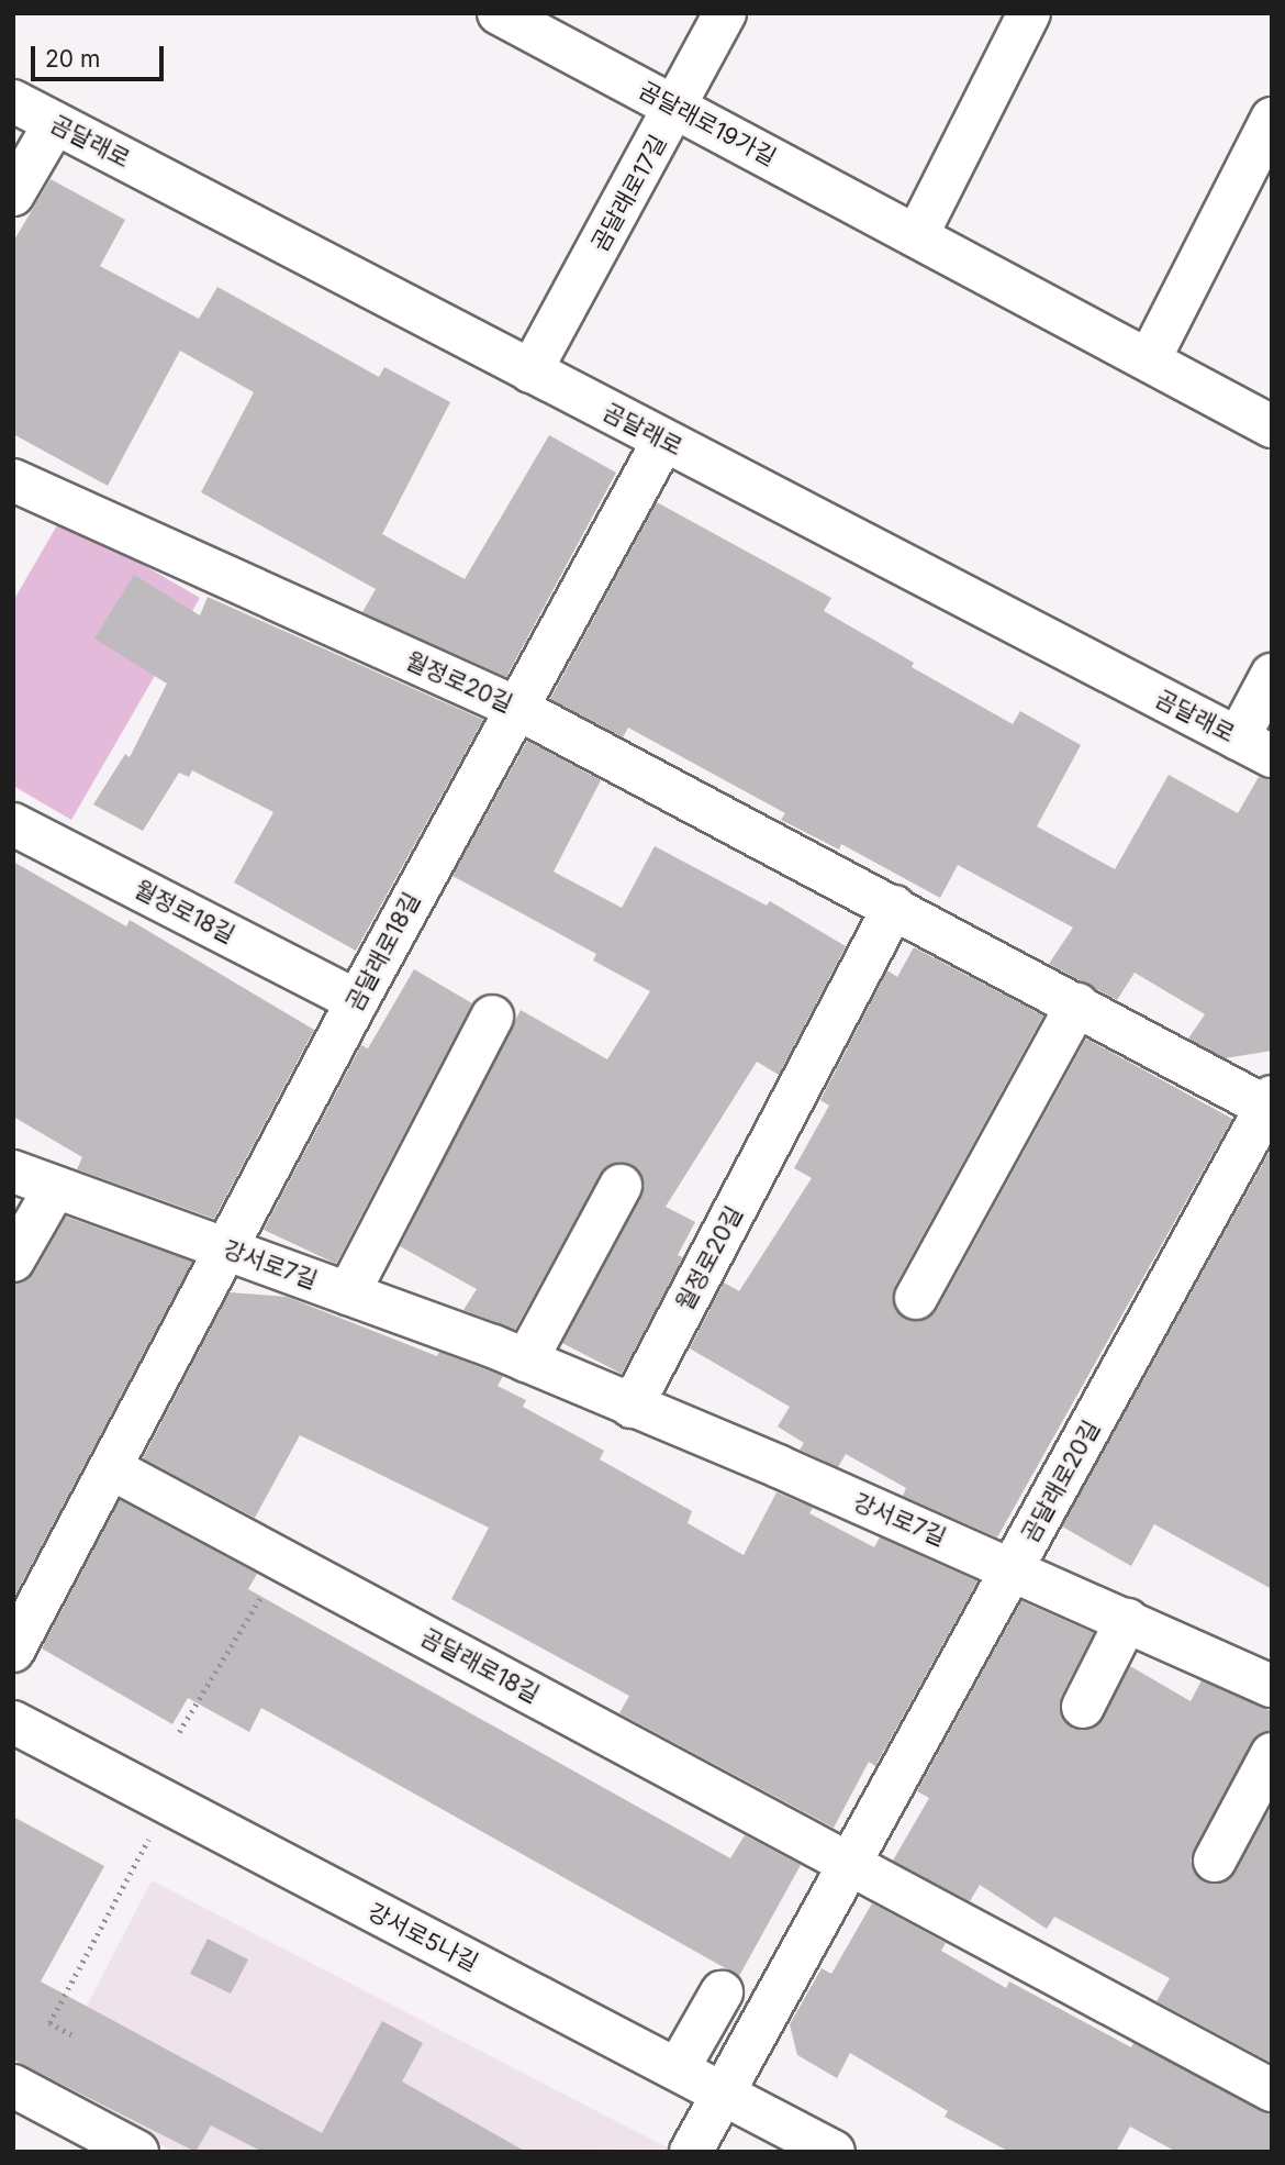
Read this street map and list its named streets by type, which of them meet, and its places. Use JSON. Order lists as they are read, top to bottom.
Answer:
{
  "streets": {
    "street": [
      "곰달래로19가길",
      "곰달래로",
      "곰달래로17길",
      "월정로20길",
      "월정로18길",
      "곰달래로18길",
      "강서로7길",
      "곰달래로20길",
      "강서로5나길"
    ]
  },
  "crossings": [
    ["곰달래로19가길", "곰달래로17길"],
    ["곰달래로", "곰달래로17길"],
    ["곰달래로", "곰달래로18길"],
    ["월정로20길", "곰달래로18길"],
    ["월정로20길", "강서로7길"],
    ["월정로20길", "곰달래로20길"],
    ["월정로18길", "곰달래로18길"],
    ["곰달래로18길", "강서로7길"],
    ["곰달래로18길", "곰달래로20길"],
    ["강서로7길", "곰달래로20길"],
    ["곰달래로20길", "강서로5나길"]
  ],
  "scale_bar": "20 m"
}
